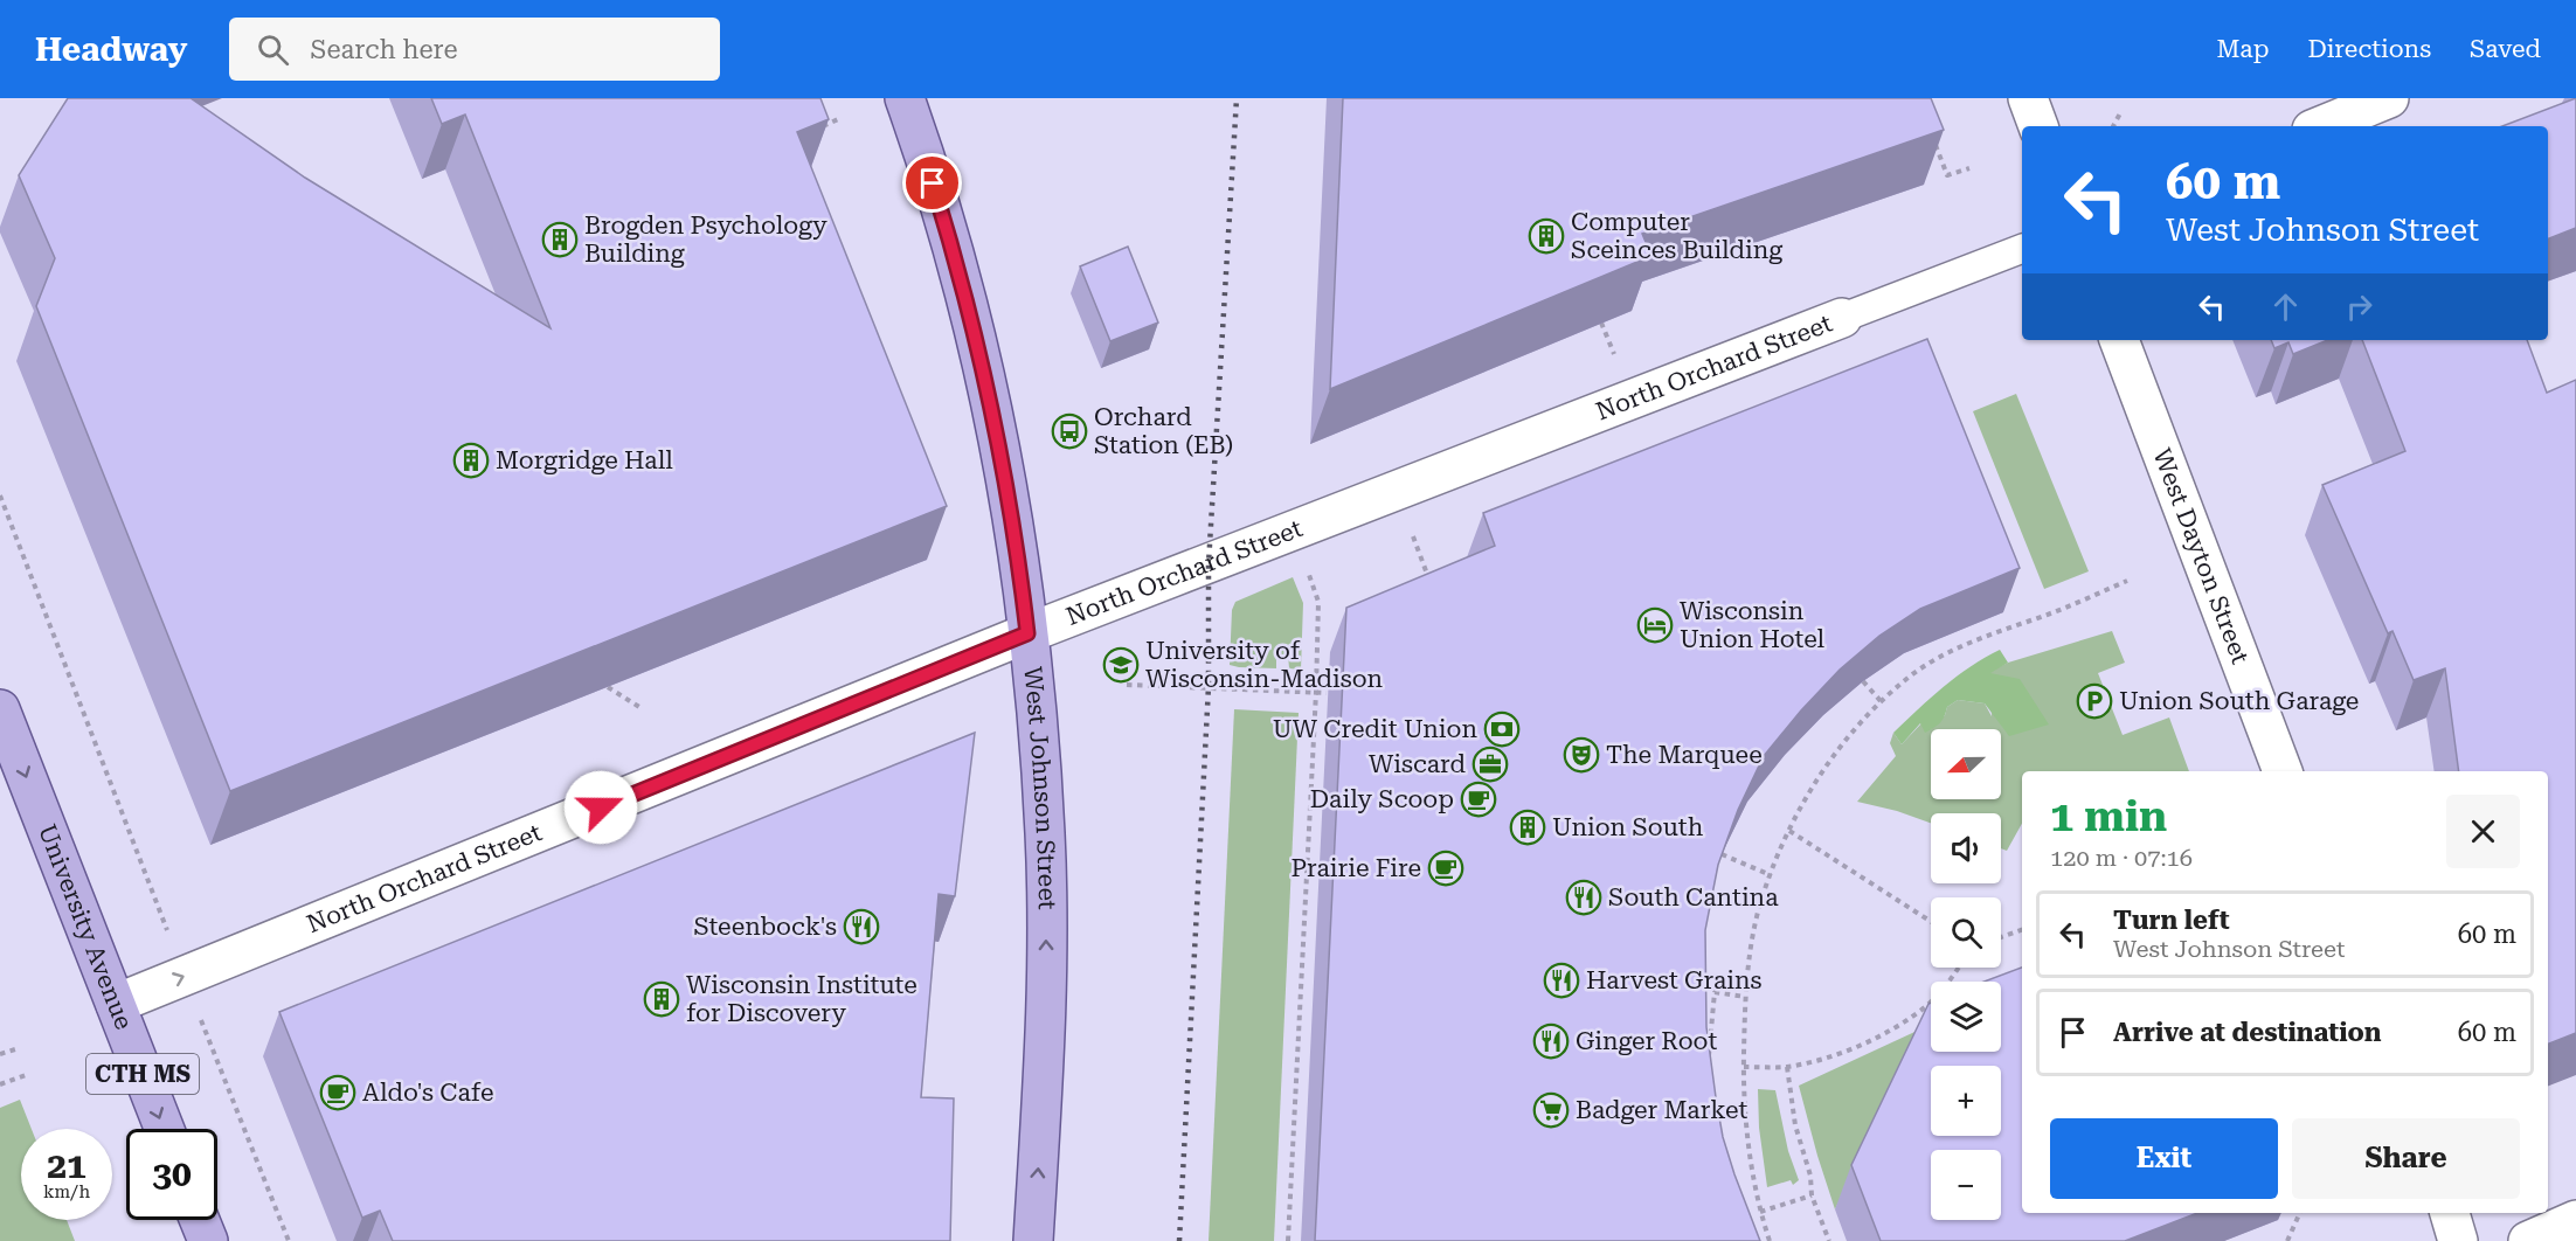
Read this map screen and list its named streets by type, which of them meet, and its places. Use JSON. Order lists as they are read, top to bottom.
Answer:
{
  "streets": {
    "main road": ["West Johnson Street", "University Avenue", "CTH MS"],
    "street": ["North Orchard Street", "West Dayton Street"]
  },
  "crossings": [
    ["North Orchard Street", "West Johnson Street"],
    ["North Orchard Street", "University Avenue"]
  ],
  "one_way": ["West Johnson Street", "University Avenue"],
  "places": {
    "building": [
      "Computer Sceinces Building",
      "Brogden Psychology Building",
      "Morgridge Hall",
      "Union South",
      "Wisconsin Institute for Discovery"
    ],
    "bus stop": ["Orchard Station (EB)"],
    "hotel": ["Wisconsin Union Hotel"],
    "school or university": ["University of Wisconsin-Madison"],
    "parking": ["Union South Garage"],
    "bank": ["UW Credit Union"],
    "theatre": ["The Marquee"],
    "office": ["Wiscard"],
    "cafe": ["Daily Scoop", "Prairie Fire", "Aldo's Cafe"],
    "restaurant": [
      "South Cantina",
      "Steenbock's",
      "Harvest Grains",
      "Ginger Root"
    ],
    "supermarket": ["Badger Market"]
  },
  "north": "left",
  "page": {
    "header": "Headway",
    "search": "Search here",
    "nav": ["Map", "Directions", "Saved"],
    "turn": ["60 m", "West Johnson Street"],
    "map_buttons": ["+", "−"],
    "heading": ["1 min", "120 m · 07:16"],
    "list": [
      {
        "name": "Turn left",
        "note": "West Johnson Street",
        "value": "60 m"
      },
      {
        "name": "Arrive at destination",
        "value": "60 m"
      }
    ],
    "buttons": ["Exit", "Share"],
    "speed": "21 km/h",
    "limit": "30"
  }
}
